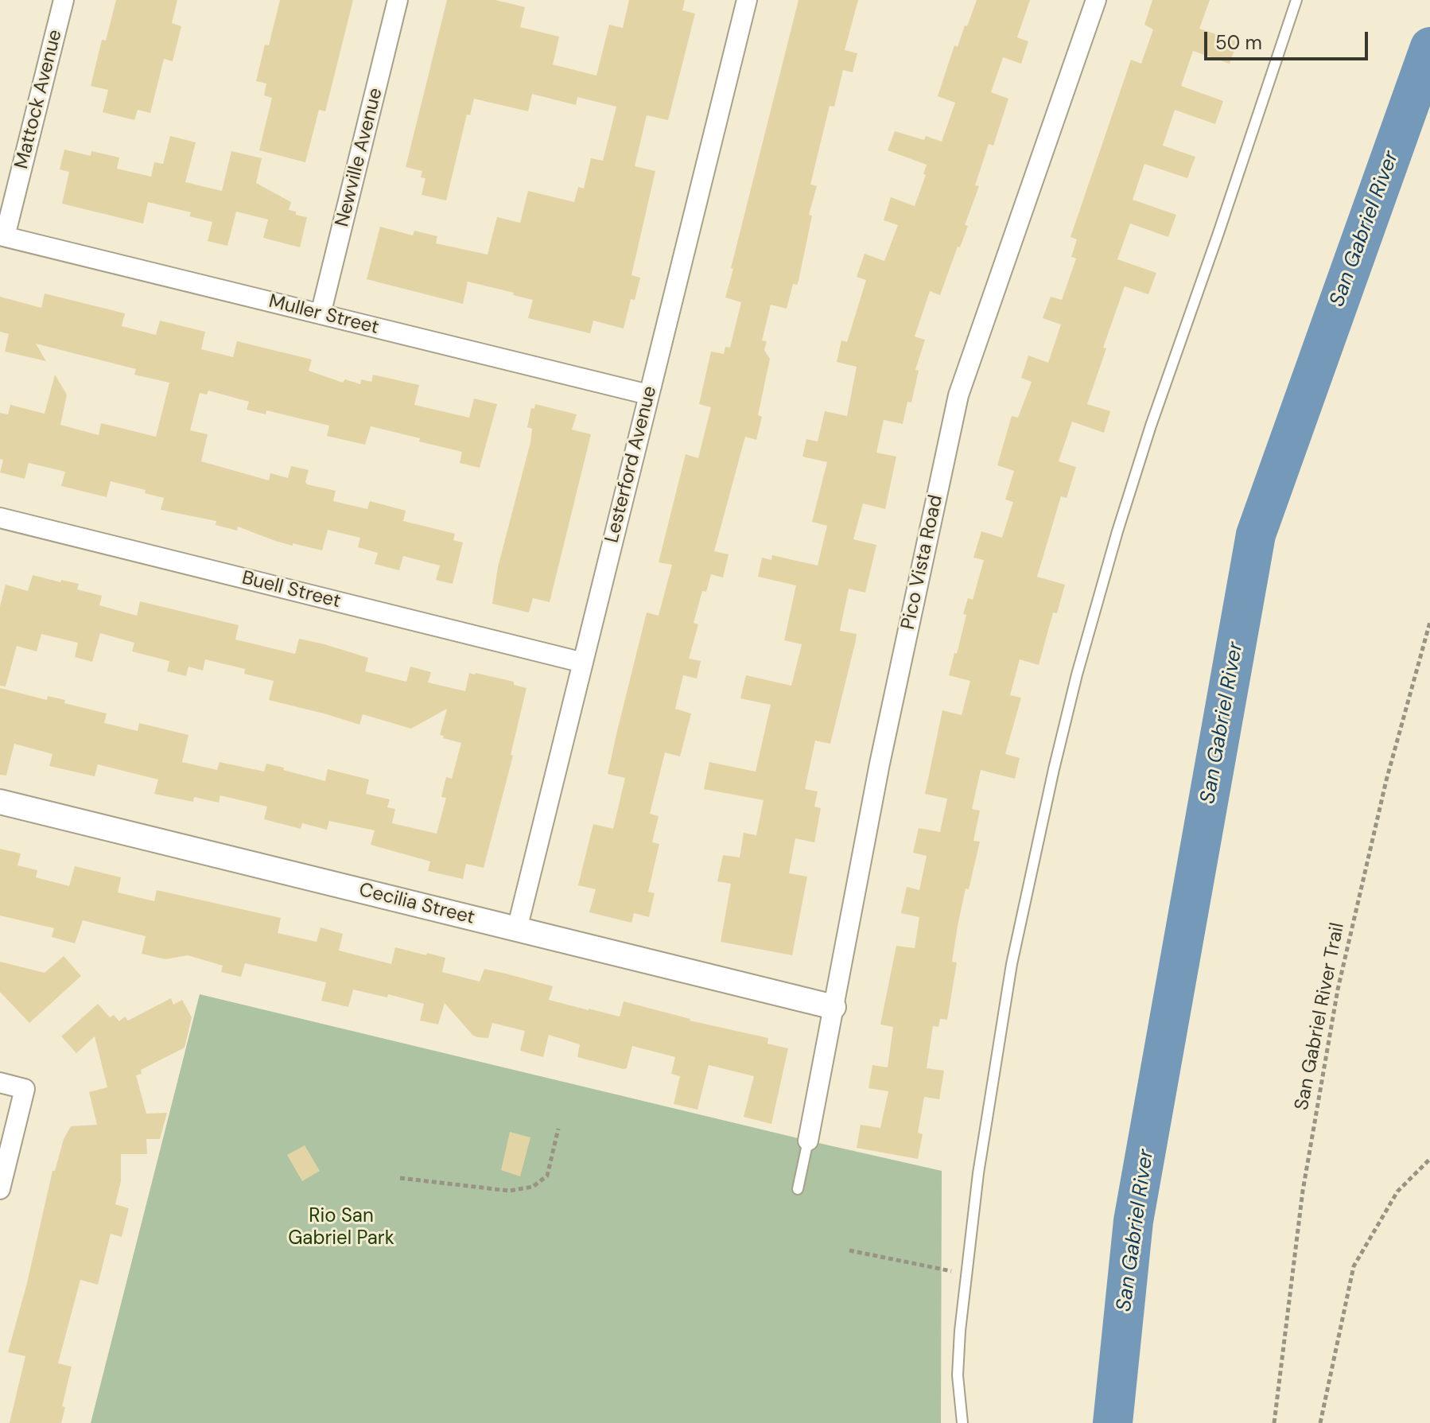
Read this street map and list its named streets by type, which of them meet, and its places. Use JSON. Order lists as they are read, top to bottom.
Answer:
{
  "streets": {
    "street": [
      "Mattock Avenue",
      "Newville Avenue",
      "Muller Street",
      "Lesterford Avenue",
      "Pico Vista Road",
      "Buell Street",
      "Cecilia Street"
    ],
    "path": ["San Gabriel River Trail"]
  },
  "crossings": [
    ["Mattock Avenue", "Muller Street"],
    ["Newville Avenue", "Muller Street"],
    ["Muller Street", "Lesterford Avenue"],
    ["Lesterford Avenue", "Buell Street"],
    ["Lesterford Avenue", "Cecilia Street"],
    ["Pico Vista Road", "Cecilia Street"]
  ],
  "water": ["San Gabriel River"],
  "parks": ["Rio San Gabriel Park"],
  "scale_bar": "50 m"
}
